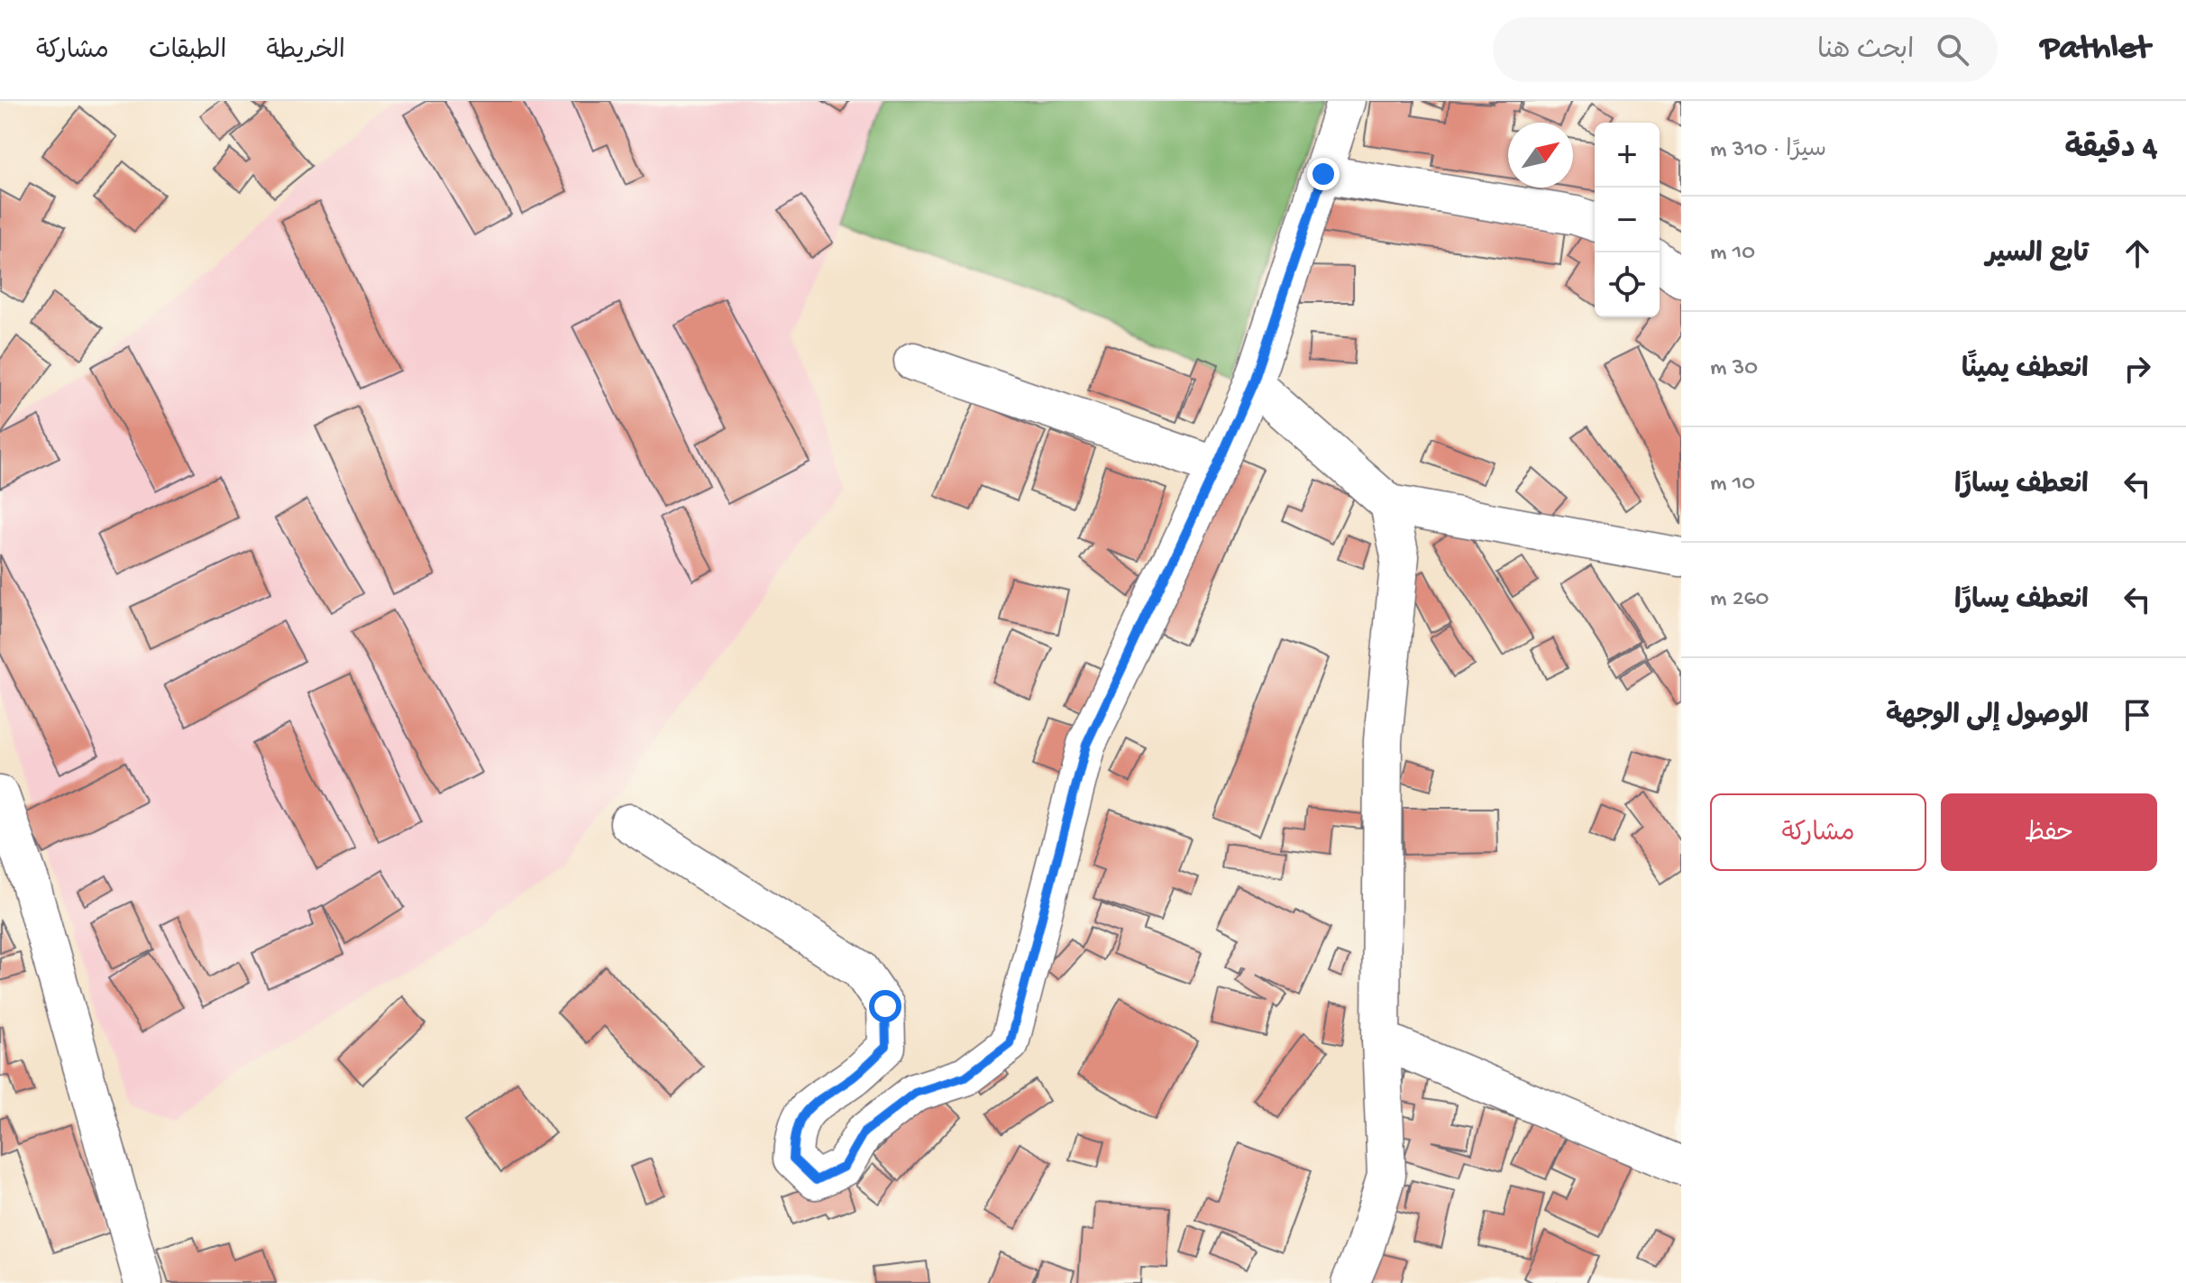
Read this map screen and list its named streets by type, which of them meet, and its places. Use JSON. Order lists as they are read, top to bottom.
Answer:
{
  "north": "top right",
  "page": {
    "header": "Pathlet",
    "search": "ابحث هنا",
    "nav": ["الخريطة", "الطبقات", "مشاركة"],
    "heading": ["4 دقيقة", "سيرًا · 310 m"],
    "map_buttons": ["+", "−"],
    "list": [
      ["تابع السير", "10 m"],
      ["انعطف يمينًا", "30 m"],
      ["انعطف يسارًا", "10 m"],
      ["انعطف يسارًا", "260 m"],
      "الوصول إلى الوجهة"
    ],
    "buttons": ["حفظ", "مشاركة"]
  }
}
